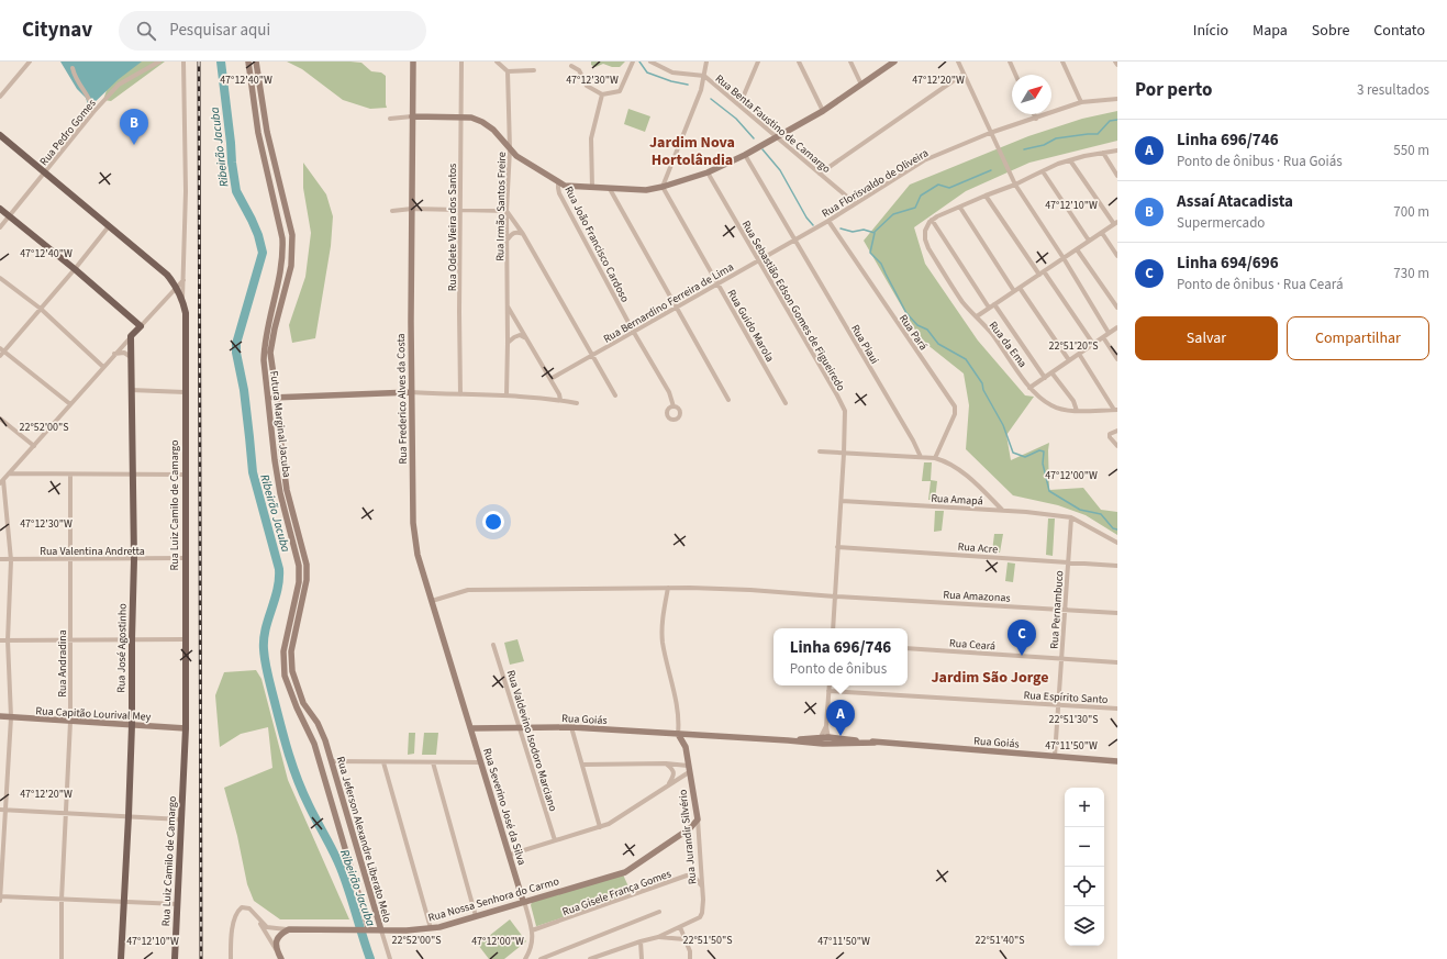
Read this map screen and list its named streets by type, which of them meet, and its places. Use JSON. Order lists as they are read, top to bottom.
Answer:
{
  "streets": {
    "main road": ["Rua Luiz Camilo de Camargo", "Rua José Agostinho"],
    "street": [
      "Rua Benta Faustino de Camargo",
      "Rua Pedro Gomes",
      "Rua Florisvaldo de Oliveira",
      "Rua Irmão Santos Freire",
      "Rua Odete Vieira dos Santos",
      "Rua João Francisco Cardoso",
      "Rua Bernardino Ferreira de Lima",
      "Rua Sebastião Edson Gomes de Figueiredo",
      "Rua Guido Marola",
      "Rua Pará",
      "Rua Piaui",
      "Rua da Ema",
      "Rua Frederico Alves da Costa",
      "Futura Marginal Jacuba",
      "Rua Amapá",
      "Rua Acre",
      "Rua Valentina Andretta",
      "Rua Amazonas",
      "Rua Pernambuco",
      "Rua Ceará",
      "Rua Andradina",
      "Rua Espírito Santo",
      "Rua Capitão Lourival Mey",
      "Rua Goiás",
      "Rua Valdevino Isodoro Marciano",
      "Rua Severino José da Silva",
      "Rua Jurandir Silvério",
      "Rua Jeferson Alexandre Liberato Melo",
      "Rua Gisele França Gomes",
      "Rua Nossa Senhora do Carmo"
    ]
  },
  "crossings": [
    ["Rua Benta Faustino de Camargo", "Rua Florisvaldo de Oliveira"],
    ["Rua Pedro Gomes", "Rua Luiz Camilo de Camargo"],
    ["Rua Florisvaldo de Oliveira", "Rua Bernardino Ferreira de Lima"],
    ["Rua Florisvaldo de Oliveira", "Rua Pará"],
    ["Rua Florisvaldo de Oliveira", "Rua Piaui"],
    ["Rua João Francisco Cardoso", "Rua Bernardino Ferreira de Lima"],
    ["Rua Bernardino Ferreira de Lima", "Rua Sebastião Edson Gomes de Figueiredo"],
    ["Rua Bernardino Ferreira de Lima", "Rua Guido Marola"],
    ["Rua Bernardino Ferreira de Lima", "Rua Piaui"],
    ["Rua Sebastião Edson Gomes de Figueiredo", "Rua Amapá"],
    ["Rua Sebastião Edson Gomes de Figueiredo", "Rua Acre"],
    ["Rua Sebastião Edson Gomes de Figueiredo", "Rua Amazonas"],
    ["Rua Frederico Alves da Costa", "Rua Amazonas"],
    ["Rua Frederico Alves da Costa", "Rua Goiás"],
    ["Rua Frederico Alves da Costa", "Rua Severino José da Silva"],
    ["Futura Marginal Jacuba", "Rua Jeferson Alexandre Liberato Melo"],
    ["Rua Amapá", "Rua Pernambuco"],
    ["Rua Luiz Camilo de Camargo", "Rua Valentina Andretta"],
    ["Rua Luiz Camilo de Camargo", "Rua Capitão Lourival Mey"],
    ["Rua Acre", "Rua Pernambuco"],
    ["Rua Valentina Andretta", "Rua José Agostinho"],
    ["Rua Valentina Andretta", "Rua Andradina"],
    ["Rua Amazonas", "Rua Pernambuco"],
    ["Rua Pernambuco", "Rua Ceará"],
    ["Rua Pernambuco", "Rua Espírito Santo"],
    ["Rua Pernambuco", "Rua Goiás"],
    ["Rua José Agostinho", "Rua Capitão Lourival Mey"],
    ["Rua Andradina", "Rua Capitão Lourival Mey"],
    ["Rua Goiás", "Rua Valdevino Isodoro Marciano"],
    ["Rua Goiás", "Rua Severino José da Silva"],
    ["Rua Goiás", "Rua Jurandir Silvério"],
    ["Rua Severino José da Silva", "Rua Gisele França Gomes"],
    ["Rua Severino José da Silva", "Rua Nossa Senhora do Carmo"],
    ["Rua Jurandir Silvério", "Rua Gisele França Gomes"],
    ["Rua Jurandir Silvério", "Rua Nossa Senhora do Carmo"],
    ["Rua Jeferson Alexandre Liberato Melo", "Rua Nossa Senhora do Carmo"]
  ],
  "districts": ["Jardim Nova Hortolândia", "Jardim São Jorge"],
  "water": ["Ribeirão Jacuba"],
  "north": "top right",
  "page": {
    "header": "Citynav",
    "search": "Pesquisar aqui",
    "nav": [
      "Início",
      "Mapa",
      "Sobre",
      "Contato"
    ],
    "heading": ["Por perto", "3 resultados"],
    "pins": ["B", "C", "A"],
    "list": [
      {
        "mark": "A",
        "name": "Linha 696/746",
        "note": "Ponto de ônibus · Rua Goiás",
        "value": "550 m"
      },
      {
        "mark": "B",
        "name": "Assaí Atacadista",
        "note": "Supermercado",
        "value": "700 m"
      },
      {
        "mark": "C",
        "name": "Linha 694/696",
        "note": "Ponto de ônibus · Rua Ceará",
        "value": "730 m"
      }
    ],
    "buttons": ["Salvar", "Compartilhar"],
    "popup": ["Linha 696/746", "Ponto de ônibus"],
    "map_buttons": ["+", "−"]
  },
  "coordinates": [
    "47°12'40\"W",
    "47°12'30\"W",
    "47°12'20\"W",
    "47°12'10\"W",
    "22°51'20\"S",
    "22°52'00\"S",
    "47°12'00\"W",
    "22°51'30\"S",
    "47°11'50\"W",
    "22°51'50\"S",
    "22°51'40\"S"
  ]
}
